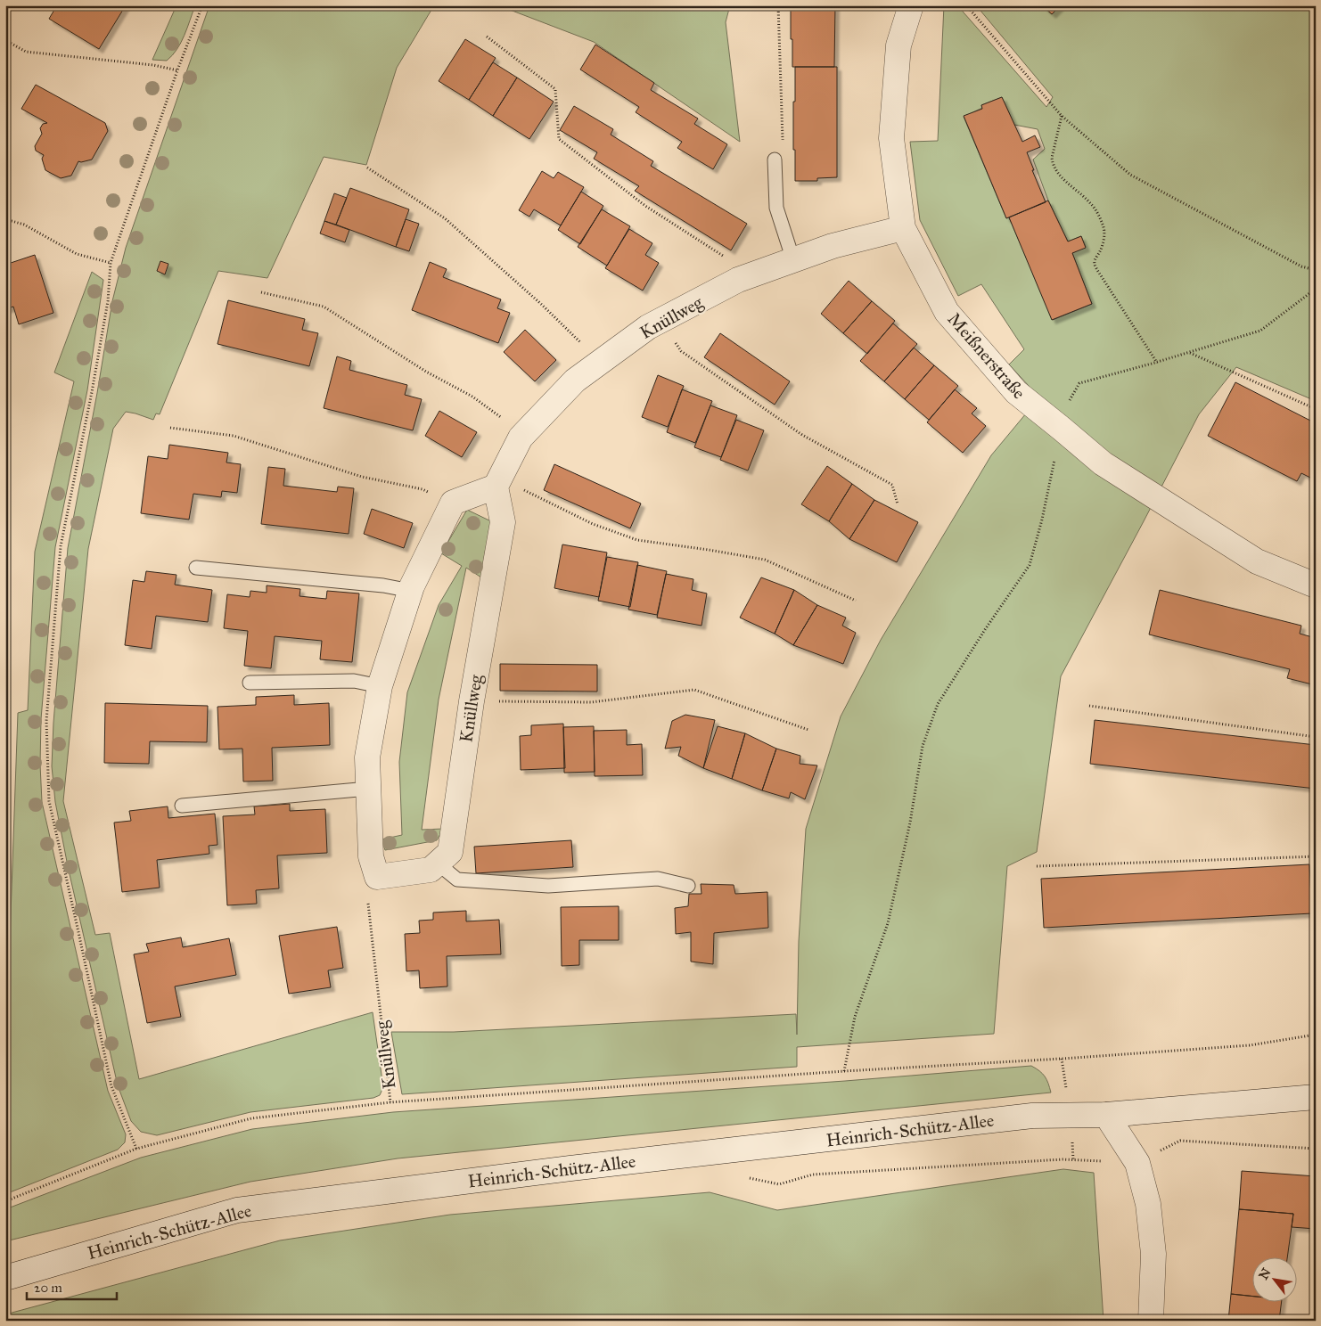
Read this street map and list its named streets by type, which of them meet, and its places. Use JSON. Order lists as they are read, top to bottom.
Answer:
{
  "streets": {
    "street": ["Knüllweg", "Meißnerstraße", "Heinrich-Schütz-Allee"]
  },
  "crossings": [
    ["Knüllweg", "Meißnerstraße"]
  ],
  "scale_bar": "20 m",
  "north": "top left"
}
